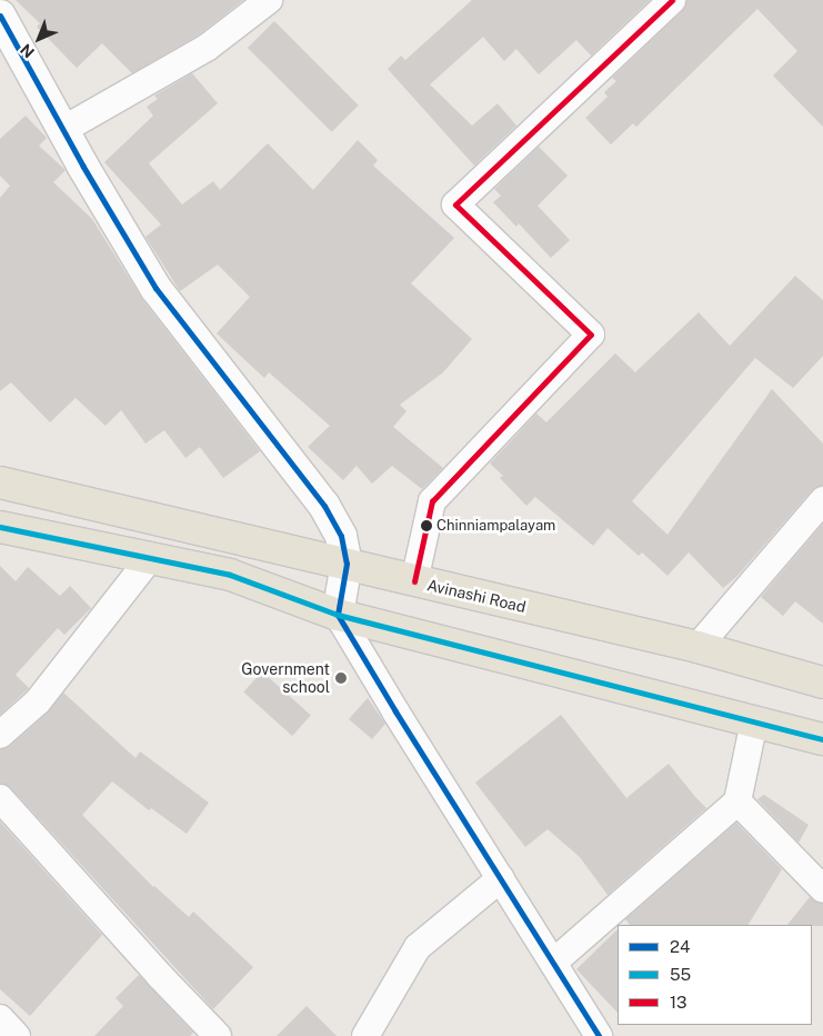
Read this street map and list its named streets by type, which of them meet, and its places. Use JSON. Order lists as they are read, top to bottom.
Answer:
{
  "streets": {
    "main road": ["Avinashi Road"]
  },
  "places": ["Chinniampalayam", "Government school"],
  "lines": ["transit line 13", "transit line 24", "transit line 55"],
  "legend": ["24", "55", "13"],
  "north": "bottom left"
}
